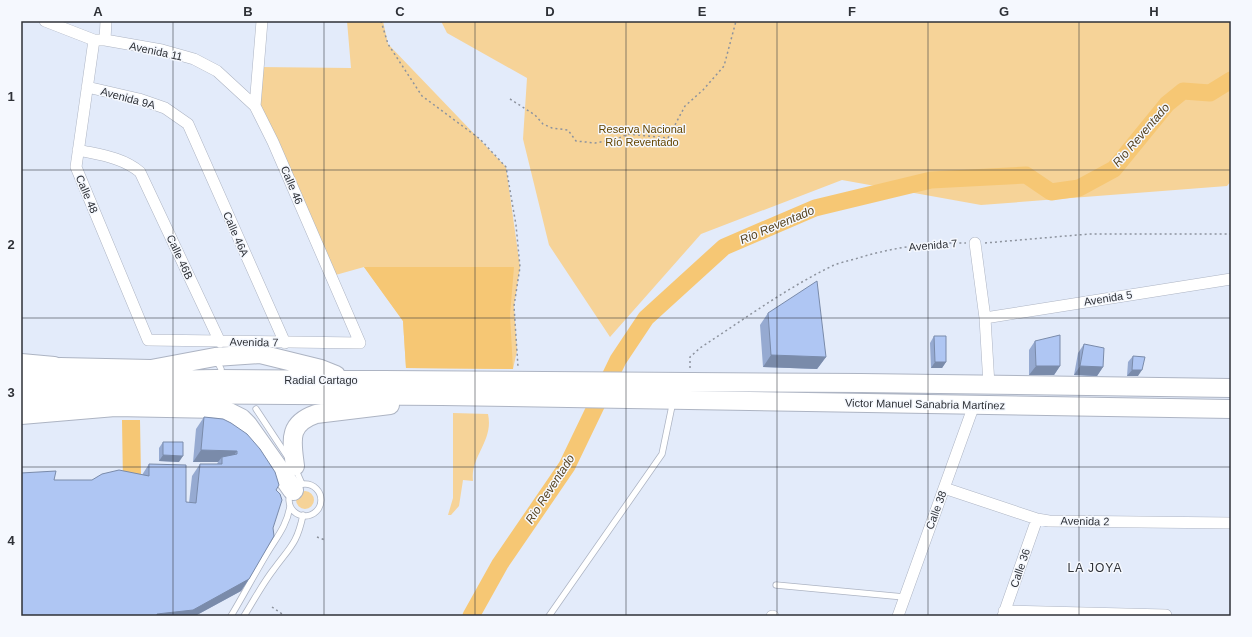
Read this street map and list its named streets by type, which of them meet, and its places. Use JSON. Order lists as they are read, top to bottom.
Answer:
{
  "streets": {
    "main road": ["Radial Cartago", "Victor Manuel Sanabria Martínez"],
    "street": [
      "Avenida 11",
      "Avenida 9A",
      "Calle 46",
      "Calle 48",
      "Calle 46A",
      "Avenida 7",
      "Calle 46B",
      "Avenida 5",
      "Calle 38",
      "Avenida 2",
      "Calle 36"
    ]
  },
  "crossings": [
    ["Avenida 11", "Calle 46"],
    ["Avenida 11", "Calle 48"],
    ["Avenida 9A", "Calle 48"],
    ["Avenida 9A", "Calle 46A"],
    ["Calle 46", "Avenida 7"],
    ["Calle 48", "Avenida 7"],
    ["Calle 48", "Calle 46B"],
    ["Calle 46A", "Avenida 7"],
    ["Avenida 7", "Calle 46B"],
    ["Avenida 7", "Victor Manuel Sanabria Martínez"],
    ["Radial Cartago", "Victor Manuel Sanabria Martínez"],
    ["Victor Manuel Sanabria Martínez", "Calle 38"],
    ["Calle 38", "Avenida 2"],
    ["Avenida 2", "Calle 36"]
  ],
  "districts": ["LA JOYA"],
  "water": ["Rio Reventado"],
  "parks": ["Reserva Nacional Río Reventado"],
  "grid": {
    "columns": [
      "A",
      "B",
      "C",
      "D",
      "E",
      "F",
      "G",
      "H"
    ],
    "rows": [
      "1",
      "2",
      "3",
      "4"
    ]
  }
}
